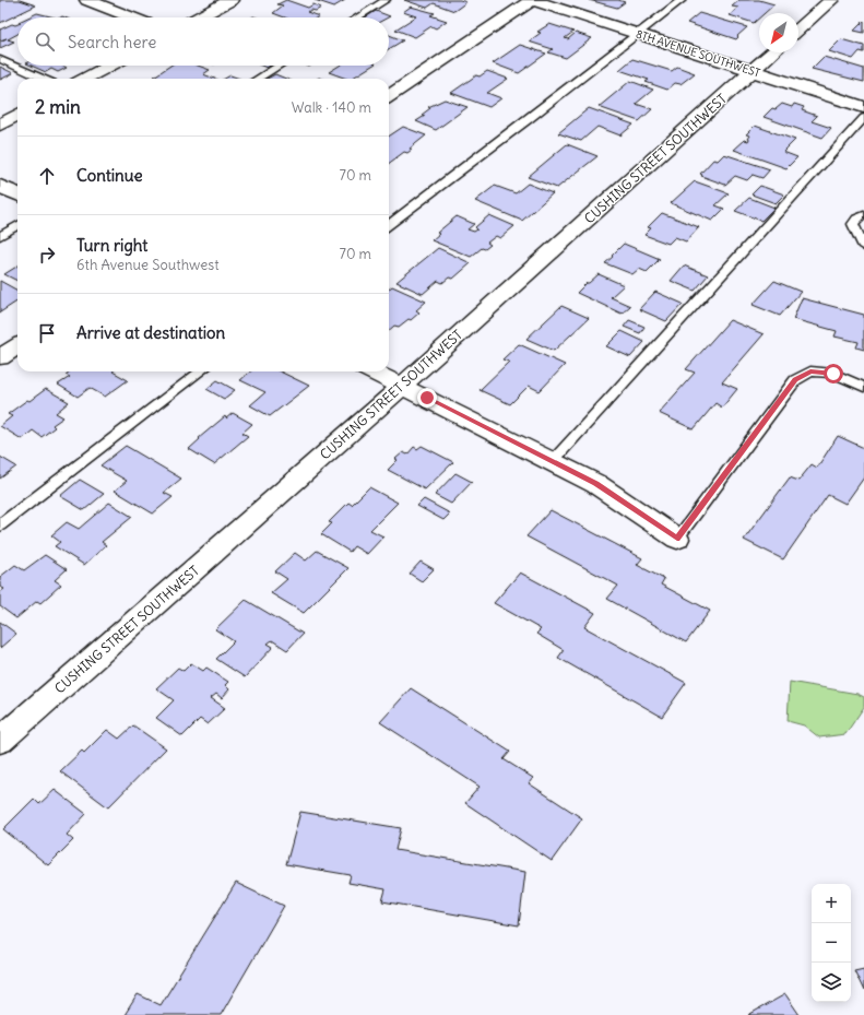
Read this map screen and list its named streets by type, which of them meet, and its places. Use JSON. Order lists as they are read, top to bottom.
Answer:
{
  "streets": {
    "street": ["8TH AVENUE SOUTHWEST", "CUSHING STREET SOUTHWEST"]
  },
  "crossings": [
    ["8TH AVENUE SOUTHWEST", "CUSHING STREET SOUTHWEST"]
  ],
  "north": "bottom left",
  "page": {
    "search": "Search here",
    "heading": ["2 min", "Walk · 140 m"],
    "list": [
      ["Continue", "70 m"],
      ["Turn right", "6th Avenue Southwest", "70 m"],
      "Arrive at destination"
    ],
    "map_buttons": ["+", "−"]
  }
}
